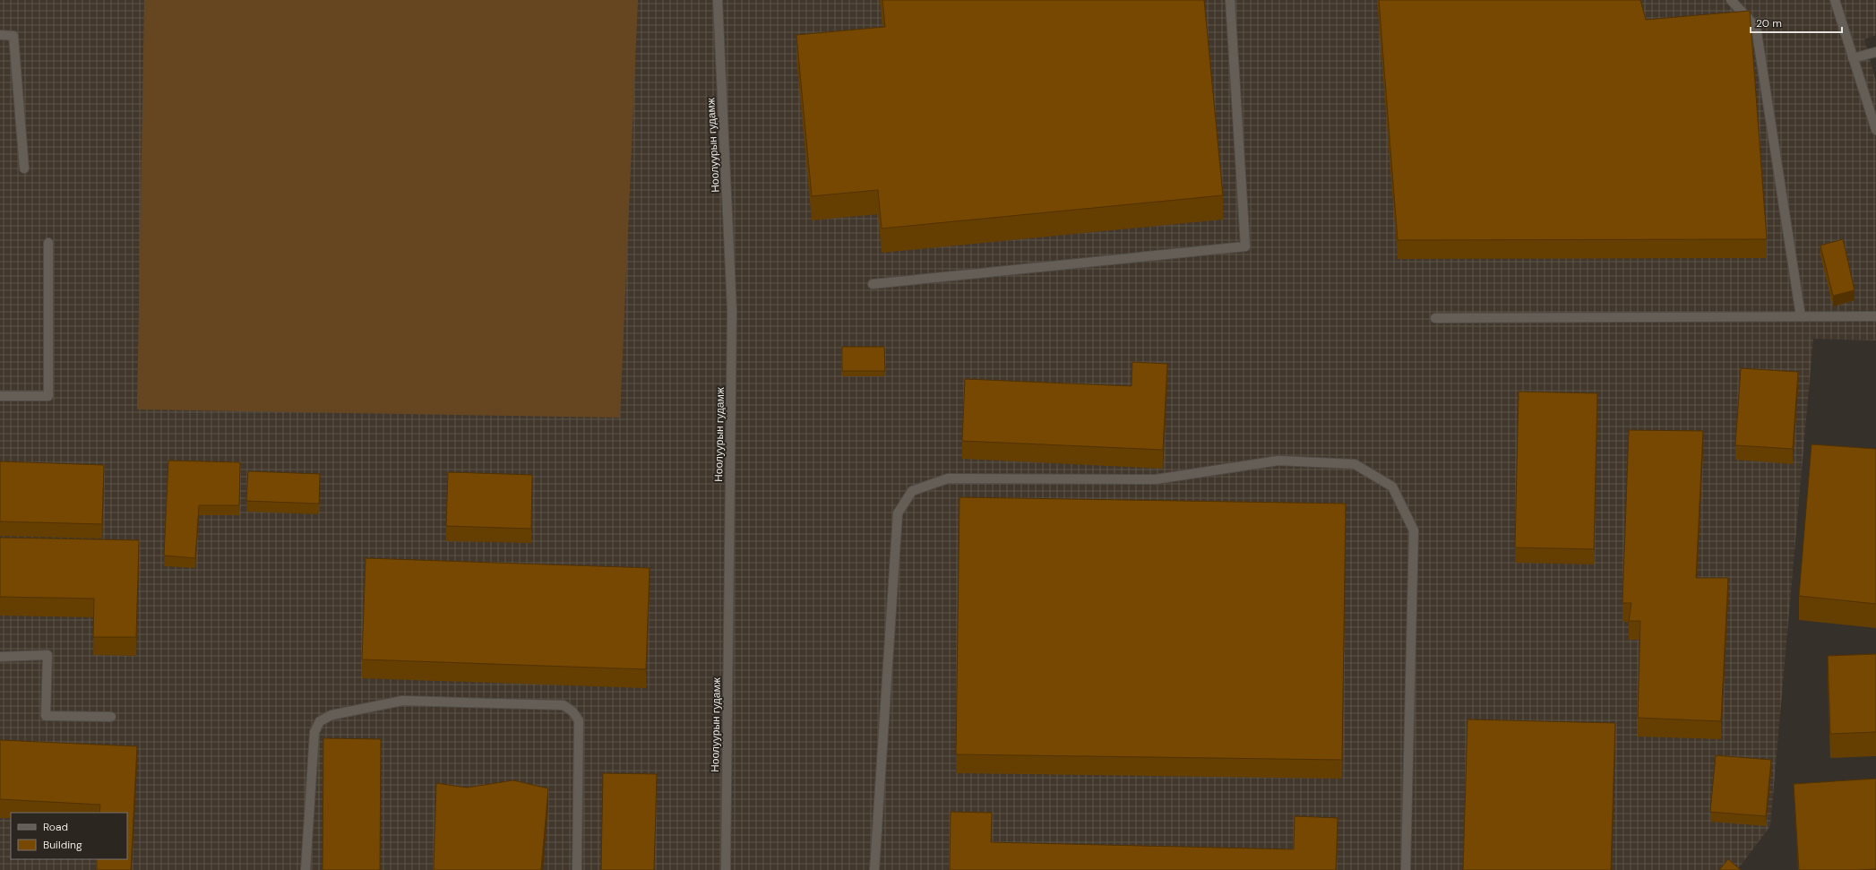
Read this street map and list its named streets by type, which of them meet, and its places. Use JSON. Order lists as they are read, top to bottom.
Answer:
{
  "streets": {
    "street": ["Ноолуурын гудамж"]
  },
  "legend": ["Road", "Building"],
  "scale_bar": "20 m"
}
